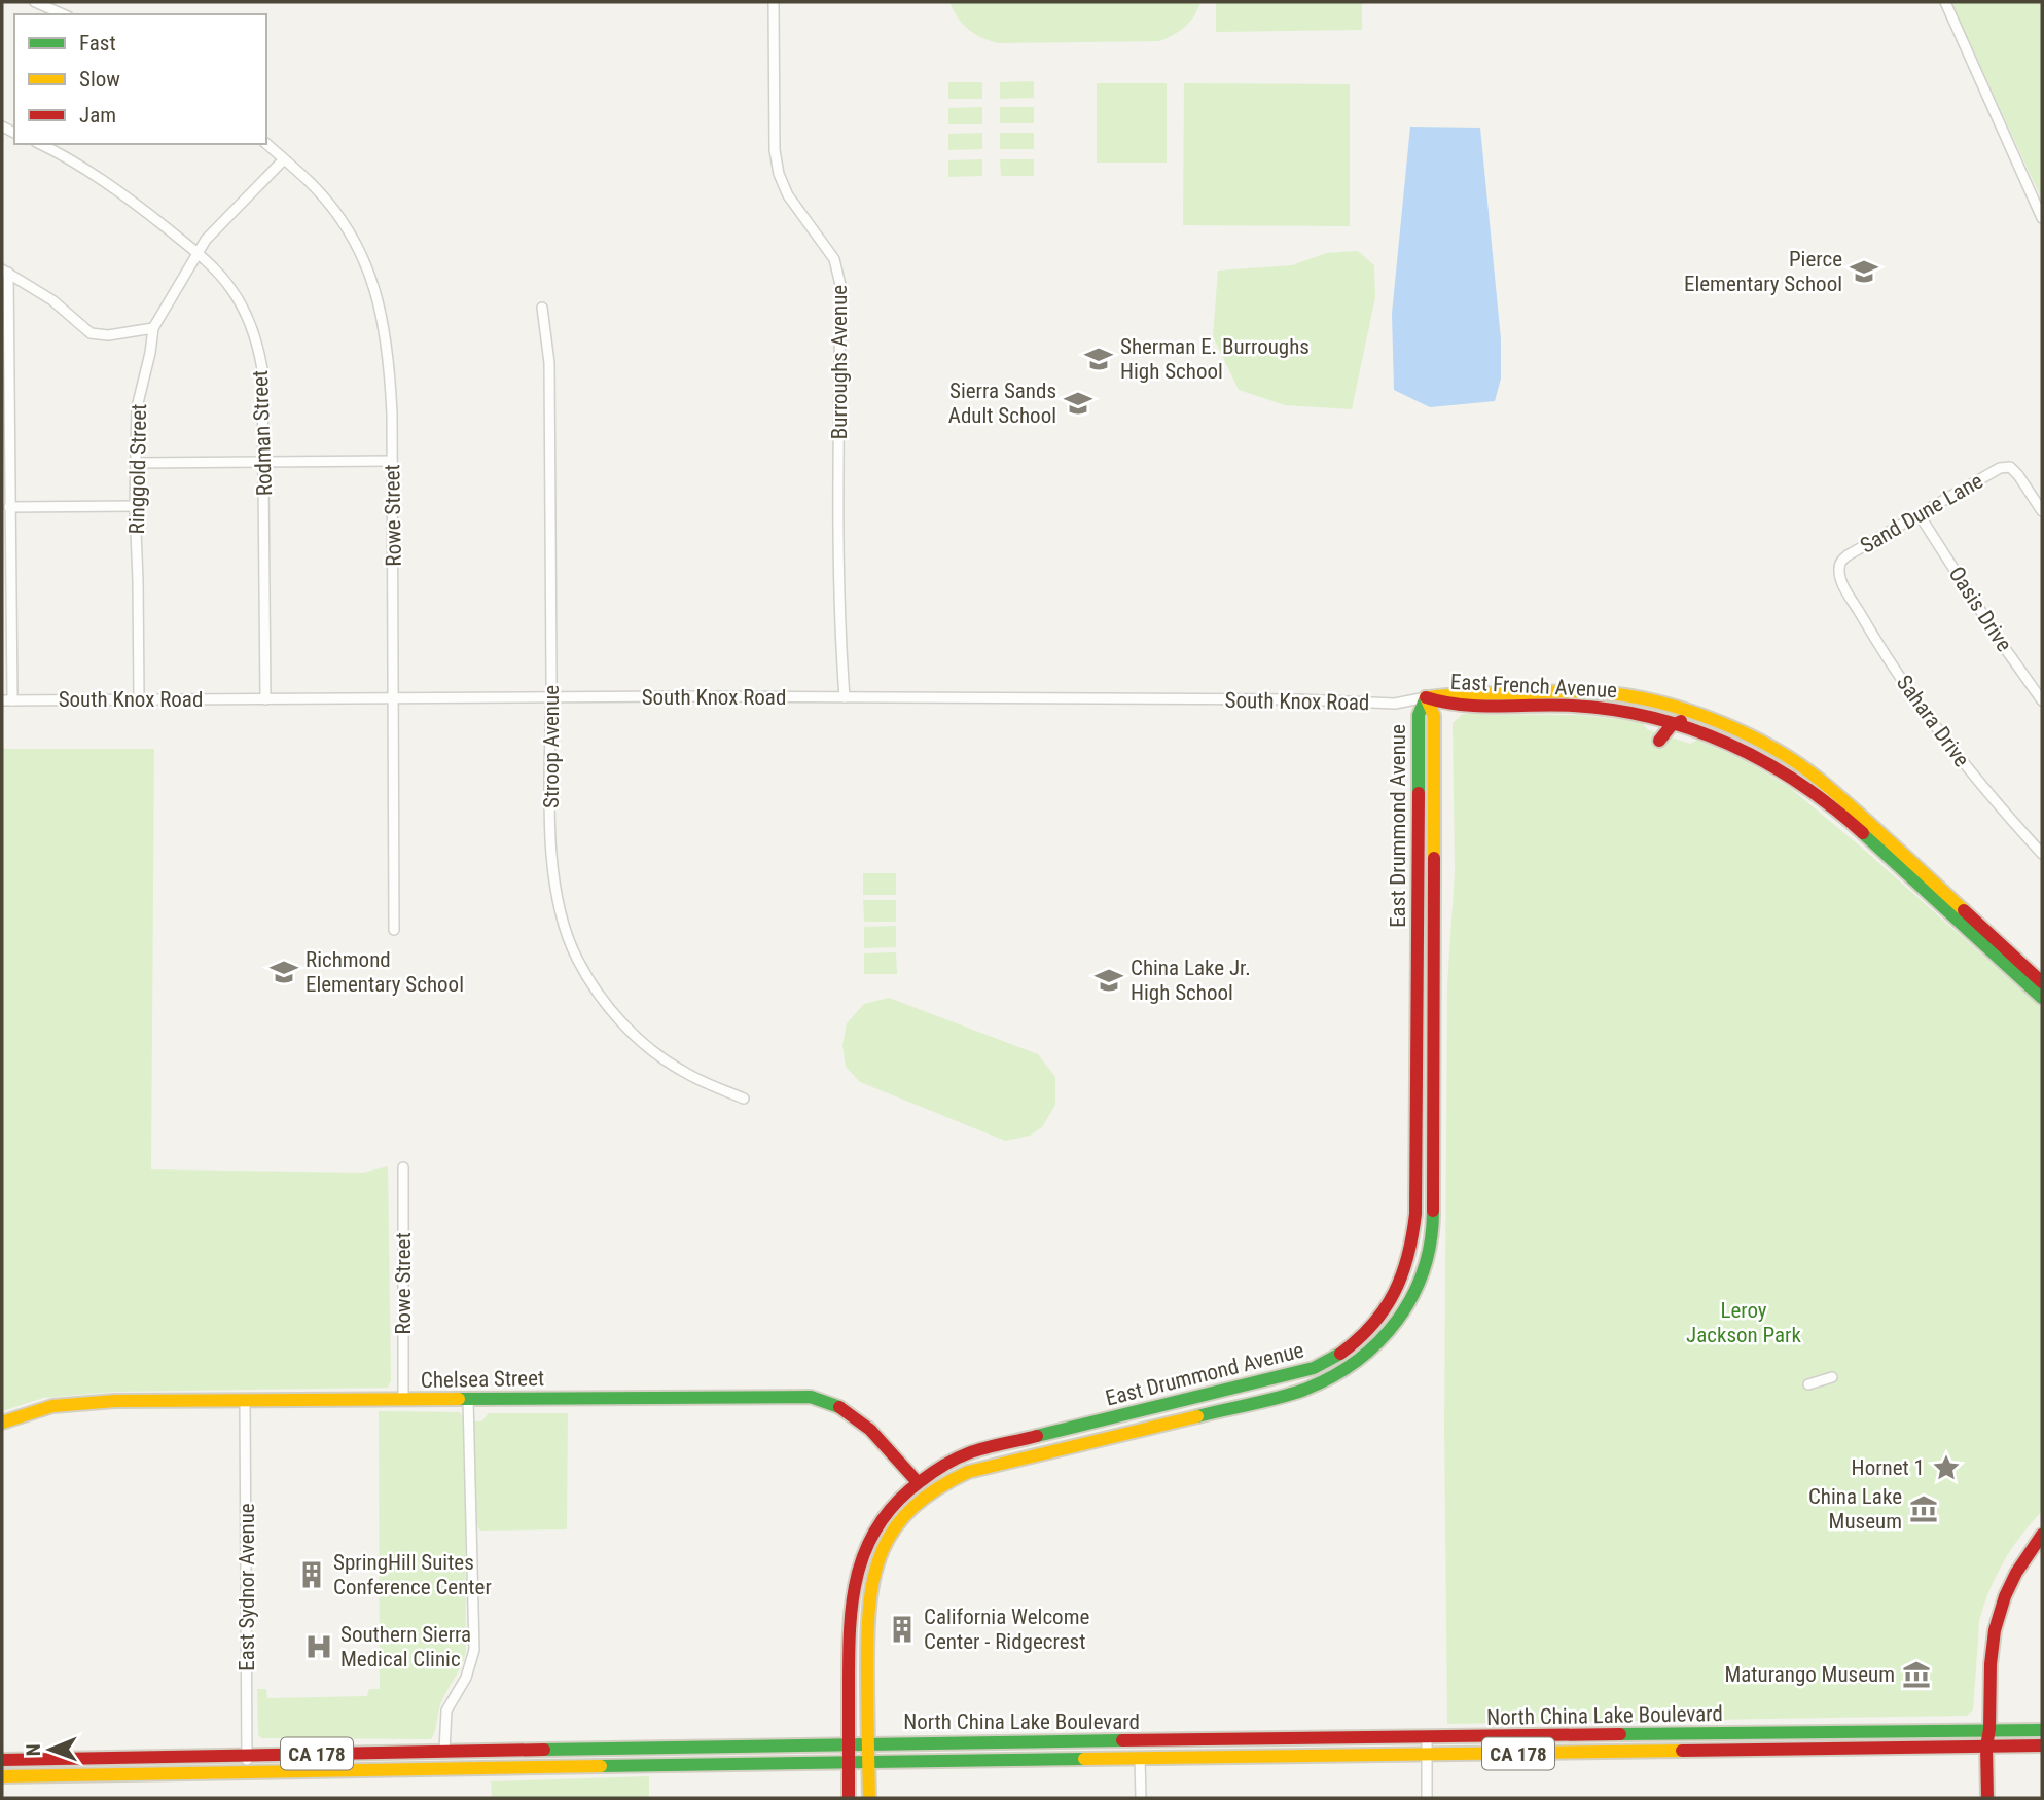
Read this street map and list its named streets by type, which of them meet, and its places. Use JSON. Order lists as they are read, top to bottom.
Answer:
{
  "streets": {
    "street": [
      "Burroughs Avenue",
      "Rodman Street",
      "Ringgold Street",
      "Sand Dune Lane",
      "Rowe Street",
      "Oasis Drive",
      "East French Avenue",
      "South Knox Road",
      "Sahara Drive",
      "Stroop Avenue",
      "East Drummond Avenue",
      "Chelsea Street",
      "East Sydnor Avenue",
      "North China Lake Boulevard",
      "CA 178"
    ]
  },
  "crossings": [
    ["Burroughs Avenue", "South Knox Road"],
    ["Rodman Street", "South Knox Road"],
    ["Ringgold Street", "South Knox Road"],
    ["Sand Dune Lane", "Oasis Drive"],
    ["Sand Dune Lane", "Sahara Drive"],
    ["Rowe Street", "South Knox Road"],
    ["Rowe Street", "Chelsea Street"],
    ["East French Avenue", "South Knox Road"],
    ["East French Avenue", "East Drummond Avenue"],
    ["South Knox Road", "Stroop Avenue"],
    ["South Knox Road", "East Drummond Avenue"],
    ["East Drummond Avenue", "Chelsea Street"],
    ["East Drummond Avenue", "North China Lake Boulevard"],
    ["Chelsea Street", "East Sydnor Avenue"],
    ["East Sydnor Avenue", "North China Lake Boulevard"]
  ],
  "parks": ["Leroy Jackson Park"],
  "places": {
    "school or university": [
      "Pierce Elementary School",
      "Sherman E. Burroughs High School",
      "Sierra Sands Adult School",
      "Richmond Elementary School",
      "China Lake Jr. High School"
    ],
    "place": ["Hornet 1"],
    "museum": ["China Lake Museum", "Maturango Museum"],
    "building": ["SpringHill Suites Conference Center", "California Welcome Center - Ridgecrest"],
    "hospital": ["Southern Sierra Medical Clinic"]
  },
  "legend": ["Fast", "Slow", "Jam"],
  "north": "left"
}
